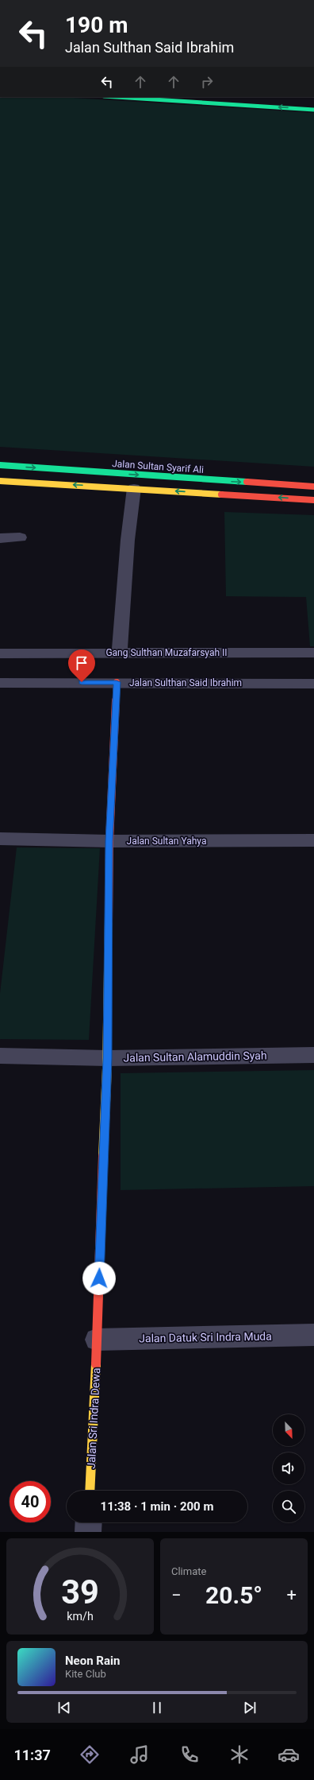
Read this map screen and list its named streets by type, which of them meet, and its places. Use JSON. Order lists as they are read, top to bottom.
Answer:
{
  "streets": {
    "street": [
      "Jalan Sultan Syarif Ali",
      "Gang Sulthan Muzafarsyah II",
      "Jalan Sulthan Said Ibrahim",
      "Jalan Sultan Yahya",
      "Jalan Sultan Alamuddin Syah",
      "Jalan Datuk Sri Indra Muda",
      "Jalan Sri Indra Dewa"
    ]
  },
  "crossings": [
    ["Jalan Sulthan Said Ibrahim", "Jalan Sri Indra Dewa"],
    ["Jalan Sultan Yahya", "Jalan Sri Indra Dewa"],
    ["Jalan Sultan Alamuddin Syah", "Jalan Sri Indra Dewa"],
    ["Jalan Datuk Sri Indra Muda", "Jalan Sri Indra Dewa"]
  ],
  "north": "bottom right",
  "page": {
    "turn": ["190 m", "Jalan Sulthan Said Ibrahim"],
    "limit": "40",
    "trip": "11:38 · 1 min · 200 m",
    "tile": "Climate",
    "heat": ["−", "20.5°", "+"],
    "song": ["Neon Rain", "Kite Club"],
    "tabs": "11:37",
    "gauge": ["39", "km/h"]
  }
}
